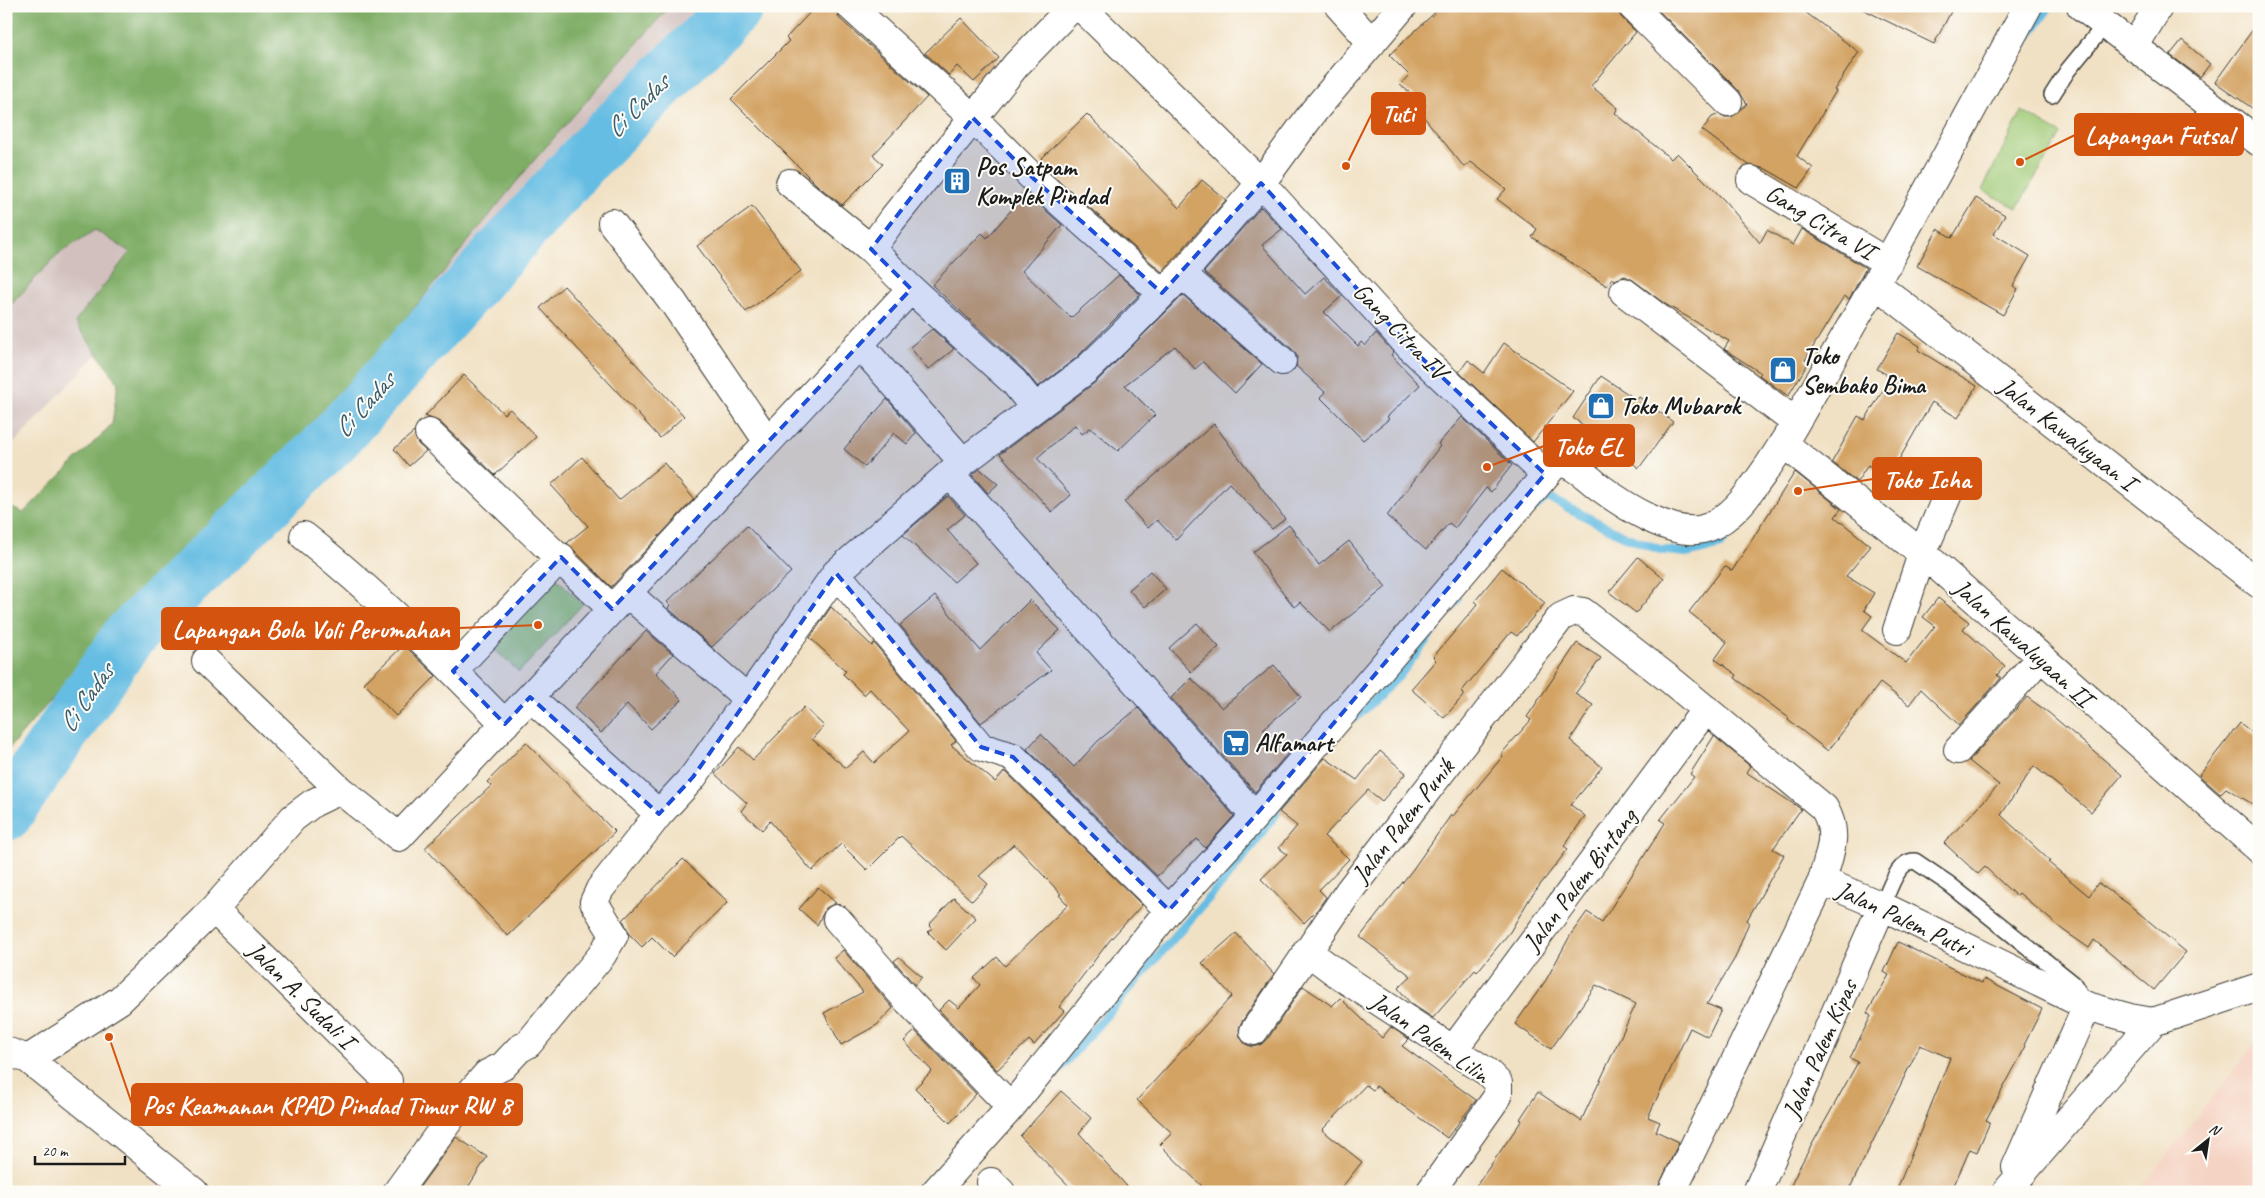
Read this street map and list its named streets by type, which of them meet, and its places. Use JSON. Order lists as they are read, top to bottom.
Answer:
{
  "streets": {
    "street": [
      "Gang Citra VI",
      "Gang Citra IV",
      "Jalan Kawaluyaan I",
      "Jalan Kawaluyaan II",
      "Jalan Palem Punik",
      "Jalan Palem Bintang",
      "Jalan Palem Putri",
      "Jalan A. Sudali I",
      "Jalan Palem Lilin",
      "Jalan Palem Kipas"
    ]
  },
  "crossings": [
    ["Gang Citra VI", "Jalan Kawaluyaan I"],
    ["Jalan Palem Punik", "Jalan Palem Putri"],
    ["Jalan Palem Punik", "Jalan Palem Lilin"],
    ["Jalan Palem Bintang", "Jalan Palem Putri"],
    ["Jalan Palem Bintang", "Jalan Palem Lilin"],
    ["Jalan Palem Putri", "Jalan Palem Kipas"]
  ],
  "water": ["Ci Cadas"],
  "places": {
    "other": [
      "Lapangan Futsal",
      "Tuti",
      "Toko EL",
      "Toko Icha",
      "Lapangan Bola Voli Perumahan",
      "Pos Keamanan KPAD Pindad Timur RW 8"
    ],
    "building": ["Pos Satpam Komplek Pindad"],
    "shop": ["Toko Sembako Bima", "Toko Mubarok"],
    "supermarket": ["Alfamart"]
  },
  "scale_bar": "20 m",
  "north": "top right"
}
